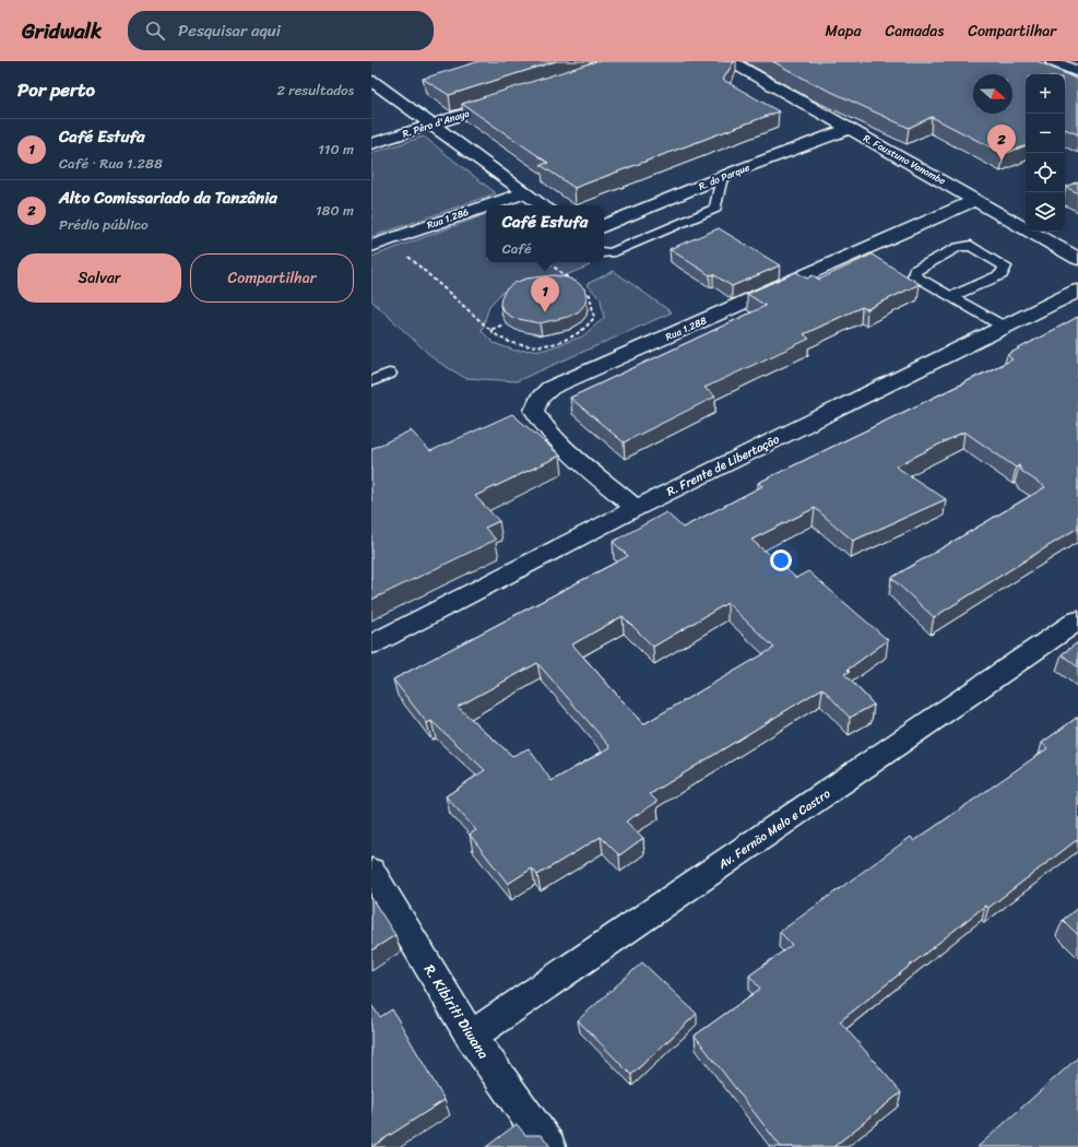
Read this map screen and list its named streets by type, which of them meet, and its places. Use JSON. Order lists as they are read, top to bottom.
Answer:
{
  "streets": {
    "street": [
      "R. Pêro d'Anaya",
      "R. Faustuno Vanombe",
      "R. do Parque",
      "Rua 1.286",
      "Rua 1.288",
      "R. Frente de Libertação",
      "Av. Fernão Melo e Castro",
      "R. Kibiriti Diwana"
    ]
  },
  "crossings": [
    ["R. Faustuno Vanombe", "R. do Parque"],
    ["R. Faustuno Vanombe", "Rua 1.288"],
    ["Rua 1.288", "R. Frente de Libertação"],
    ["Av. Fernão Melo e Castro", "R. Kibiriti Diwana"]
  ],
  "north": "right",
  "page": {
    "header": "Gridwalk",
    "search": "Pesquisar aqui",
    "nav": ["Mapa", "Camadas", "Compartilhar"],
    "heading": ["Por perto", "2 resultados"],
    "map_buttons": ["+", "−"],
    "list": [
      {
        "mark": "1",
        "name": "Café Estufa",
        "note": "Café · Rua 1.288",
        "value": "110 m"
      },
      {
        "mark": "2",
        "name": "Alto Comissariado da Tanzânia",
        "note": "Prédio público",
        "value": "180 m"
      }
    ],
    "pins": ["2", "1"],
    "popup": ["Café Estufa", "Café"],
    "buttons": ["Salvar", "Compartilhar"]
  }
}
